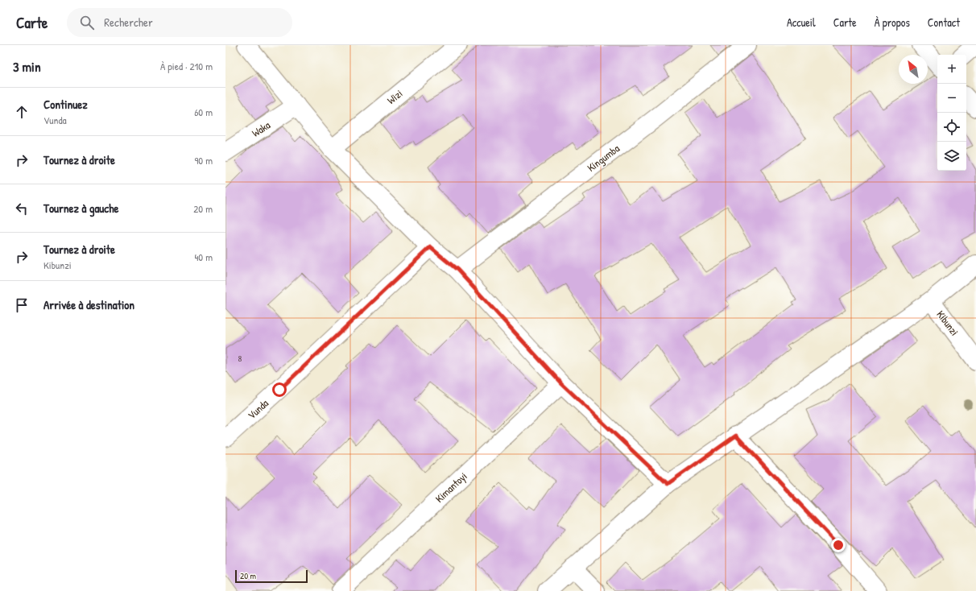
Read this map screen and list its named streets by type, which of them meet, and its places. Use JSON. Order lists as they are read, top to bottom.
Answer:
{
  "streets": {
    "street": [
      "Wizi",
      "Waka",
      "Kingumba",
      "Kibunzi",
      "Vunda",
      "Kimantoyi"
    ]
  },
  "house_numbers": ["8"],
  "scale_bar": "20 m",
  "north": "top left",
  "page": {
    "header": "Carte",
    "search": "Rechercher",
    "nav": [
      "Accueil",
      "Carte",
      "À propos",
      "Contact"
    ],
    "heading": ["3 min", "À pied · 210 m"],
    "map_buttons": ["+", "−"],
    "list": [
      ["Continuez", "Vunda", "60 m"],
      ["Tournez à droite", "90 m"],
      ["Tournez à gauche", "20 m"],
      ["Tournez à droite", "Kibunzi", "40 m"],
      "Arrivée à destination"
    ],
    "scale": "20 m"
  }
}
